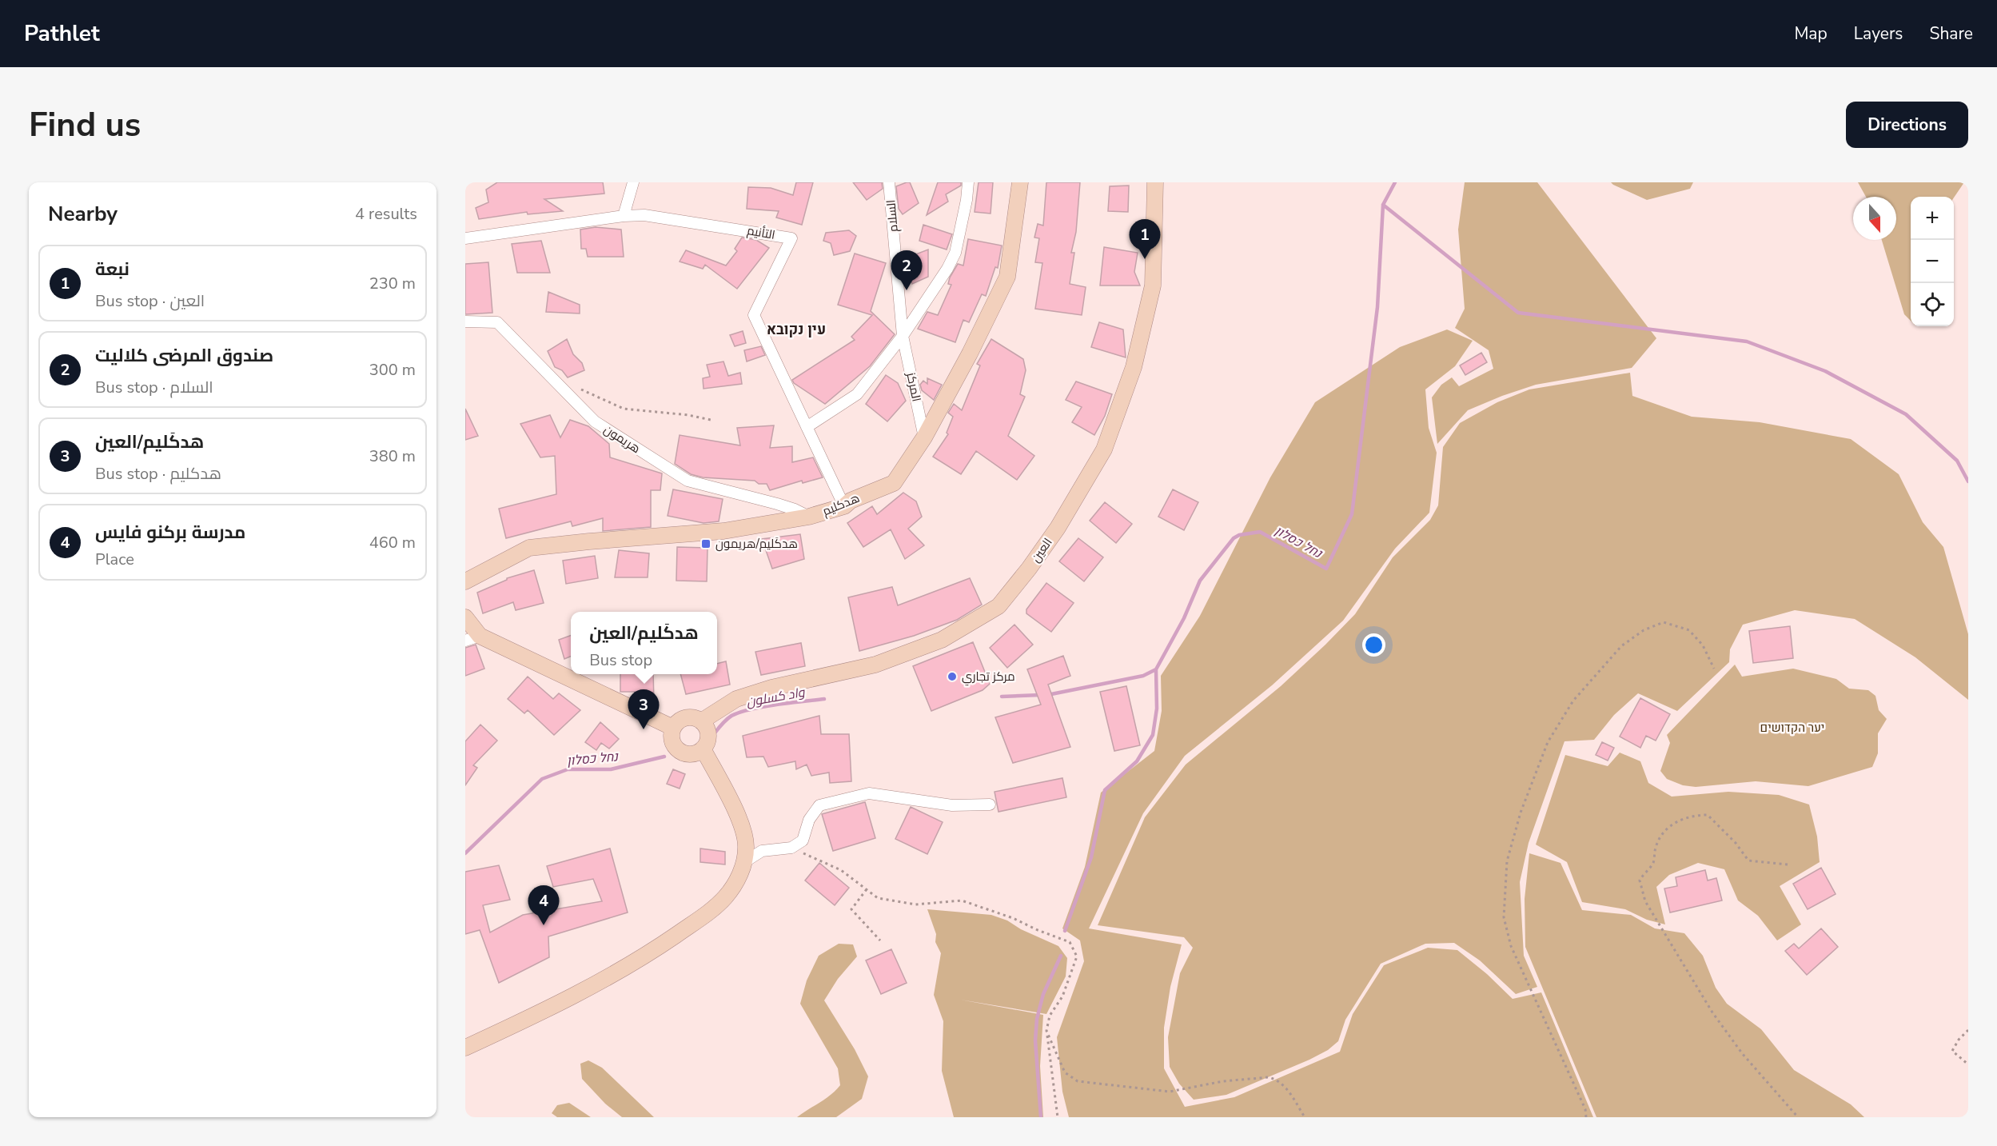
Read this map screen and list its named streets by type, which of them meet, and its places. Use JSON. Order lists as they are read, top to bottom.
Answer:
{
  "streets": {
    "street": [
      "السلام",
      "التأنيم",
      "المركز",
      "هريمون",
      "هدكليم",
      "العين"
    ]
  },
  "crossings": [
    ["السلام", "المركز"],
    ["التأنيم", "هدكليم"],
    ["المركز", "هدكليم"],
    ["هريمون", "هدكليم"]
  ],
  "districts": ["עין נקובא"],
  "water": ["נחל כסלון", "واد كسلون"],
  "parks": ["יער הקדושים"],
  "places": {
    "transit": ["هدكَليم/هريمون"],
    "other": ["مركز تجاري"]
  },
  "north": "bottom",
  "page": {
    "header": "Pathlet",
    "nav": ["Map", "Layers", "Share"],
    "buttons": "Directions",
    "title": "Find us",
    "heading": ["Nearby", "4 results"],
    "map_buttons": ["+", "−"],
    "pins": [
      "1",
      "2",
      "3",
      "4"
    ],
    "list": [
      {
        "mark": "1",
        "name": "نبعة",
        "note": "Bus stop · العين",
        "value": "230 m"
      },
      {
        "mark": "2",
        "name": "صندوق المرضى كلاليت",
        "note": "Bus stop · السلام",
        "value": "300 m"
      },
      {
        "mark": "3",
        "name": "هدكَليم/العين",
        "note": "Bus stop · هدكليم",
        "value": "380 m"
      },
      {
        "mark": "4",
        "name": "مدرسة بركنو فايس",
        "note": "Place",
        "value": "460 m"
      }
    ],
    "popup": ["هدكَليم/العين", "Bus stop"]
  }
}
